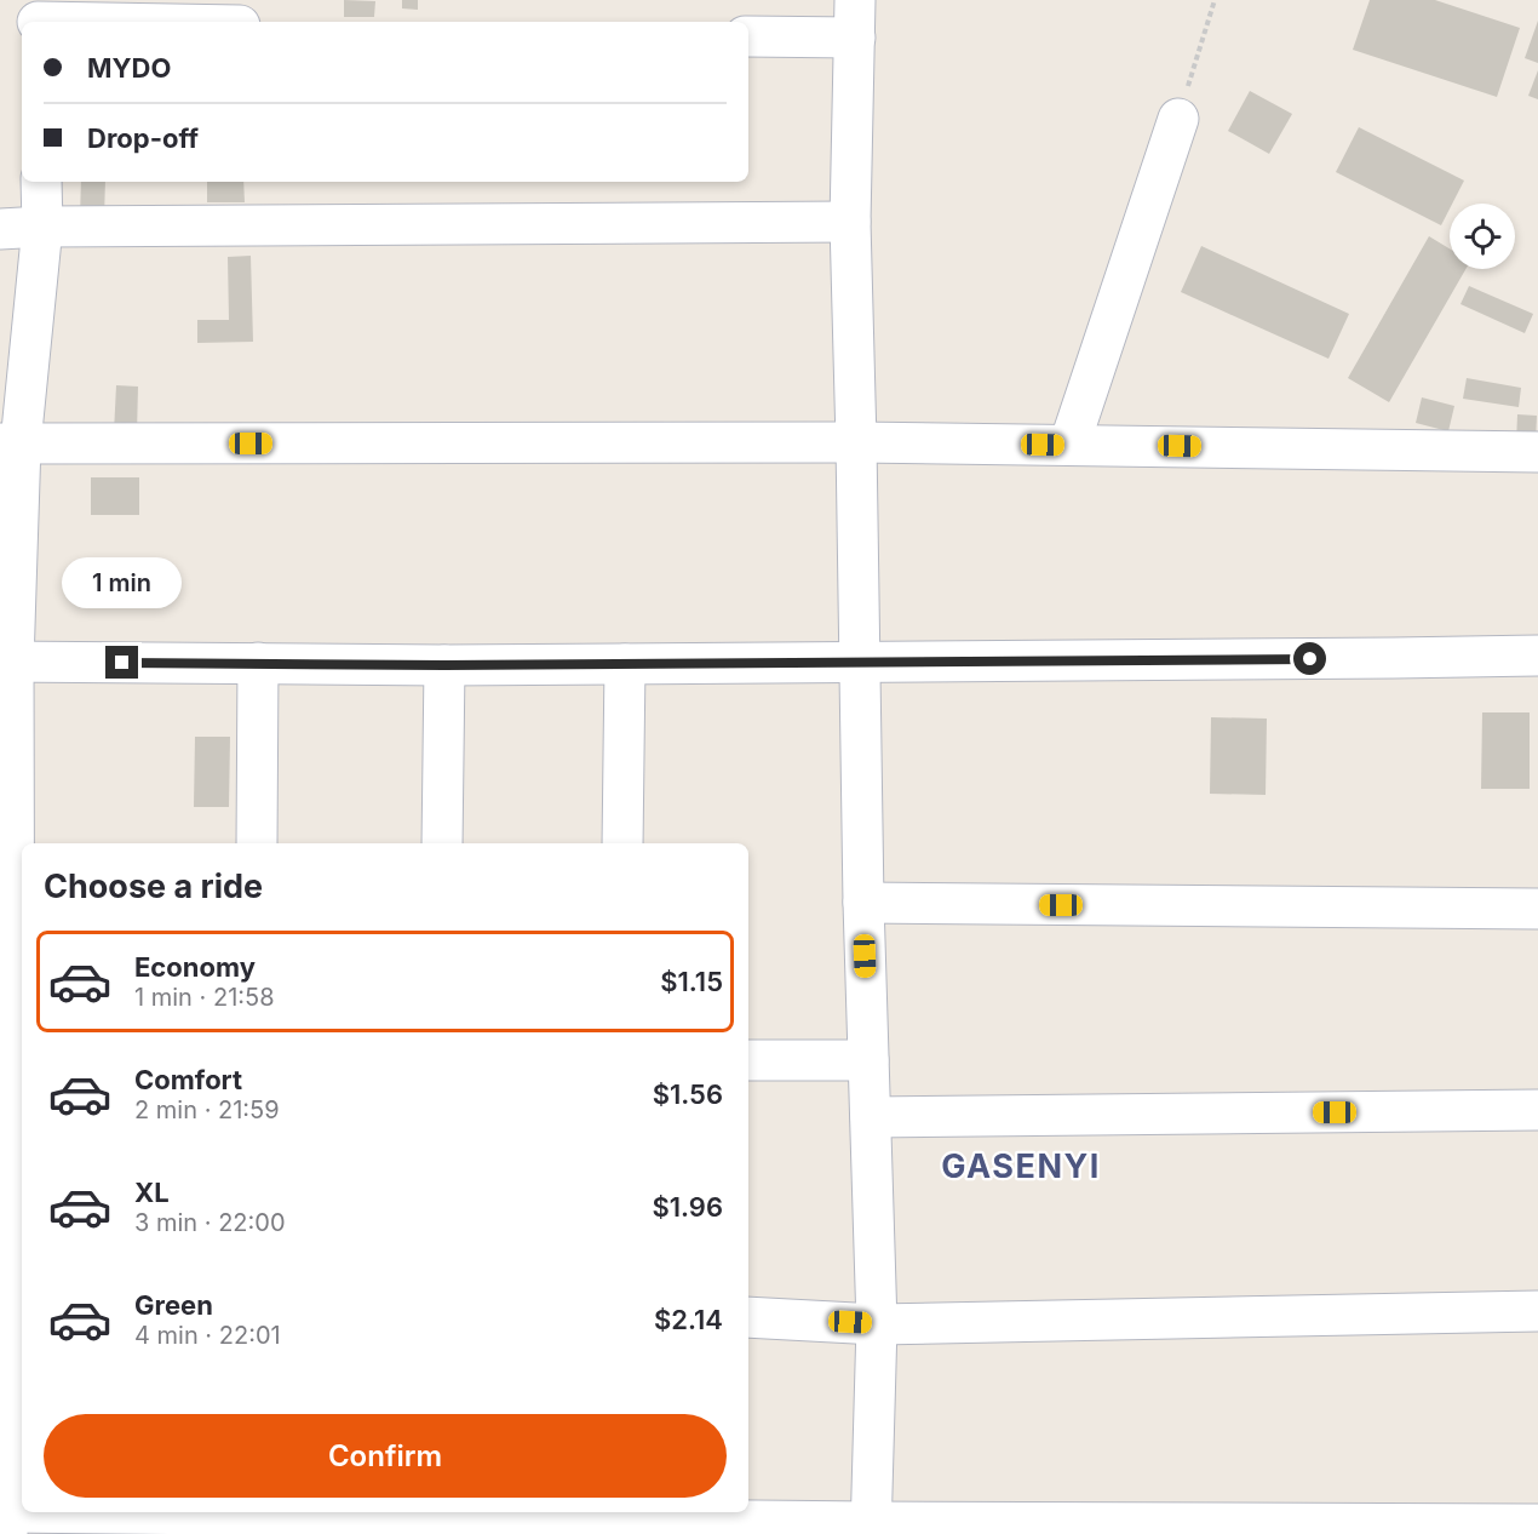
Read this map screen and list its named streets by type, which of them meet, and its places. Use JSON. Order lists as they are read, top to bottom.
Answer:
{
  "districts": ["GASENYI"],
  "page": {
    "banner": ["MYDO", "Drop-off"],
    "bubble": "1 min",
    "heading": "Choose a ride",
    "list": [
      {
        "name": "Economy",
        "note": "1 min · 21:58",
        "value": "$1.15"
      },
      {
        "name": "Comfort",
        "note": "2 min · 21:59",
        "value": "$1.56"
      },
      {
        "name": "XL",
        "note": "3 min · 22:00",
        "value": "$1.96"
      },
      {
        "name": "Green",
        "note": "4 min · 22:01",
        "value": "$2.14"
      }
    ],
    "buttons": "Confirm"
  }
}
